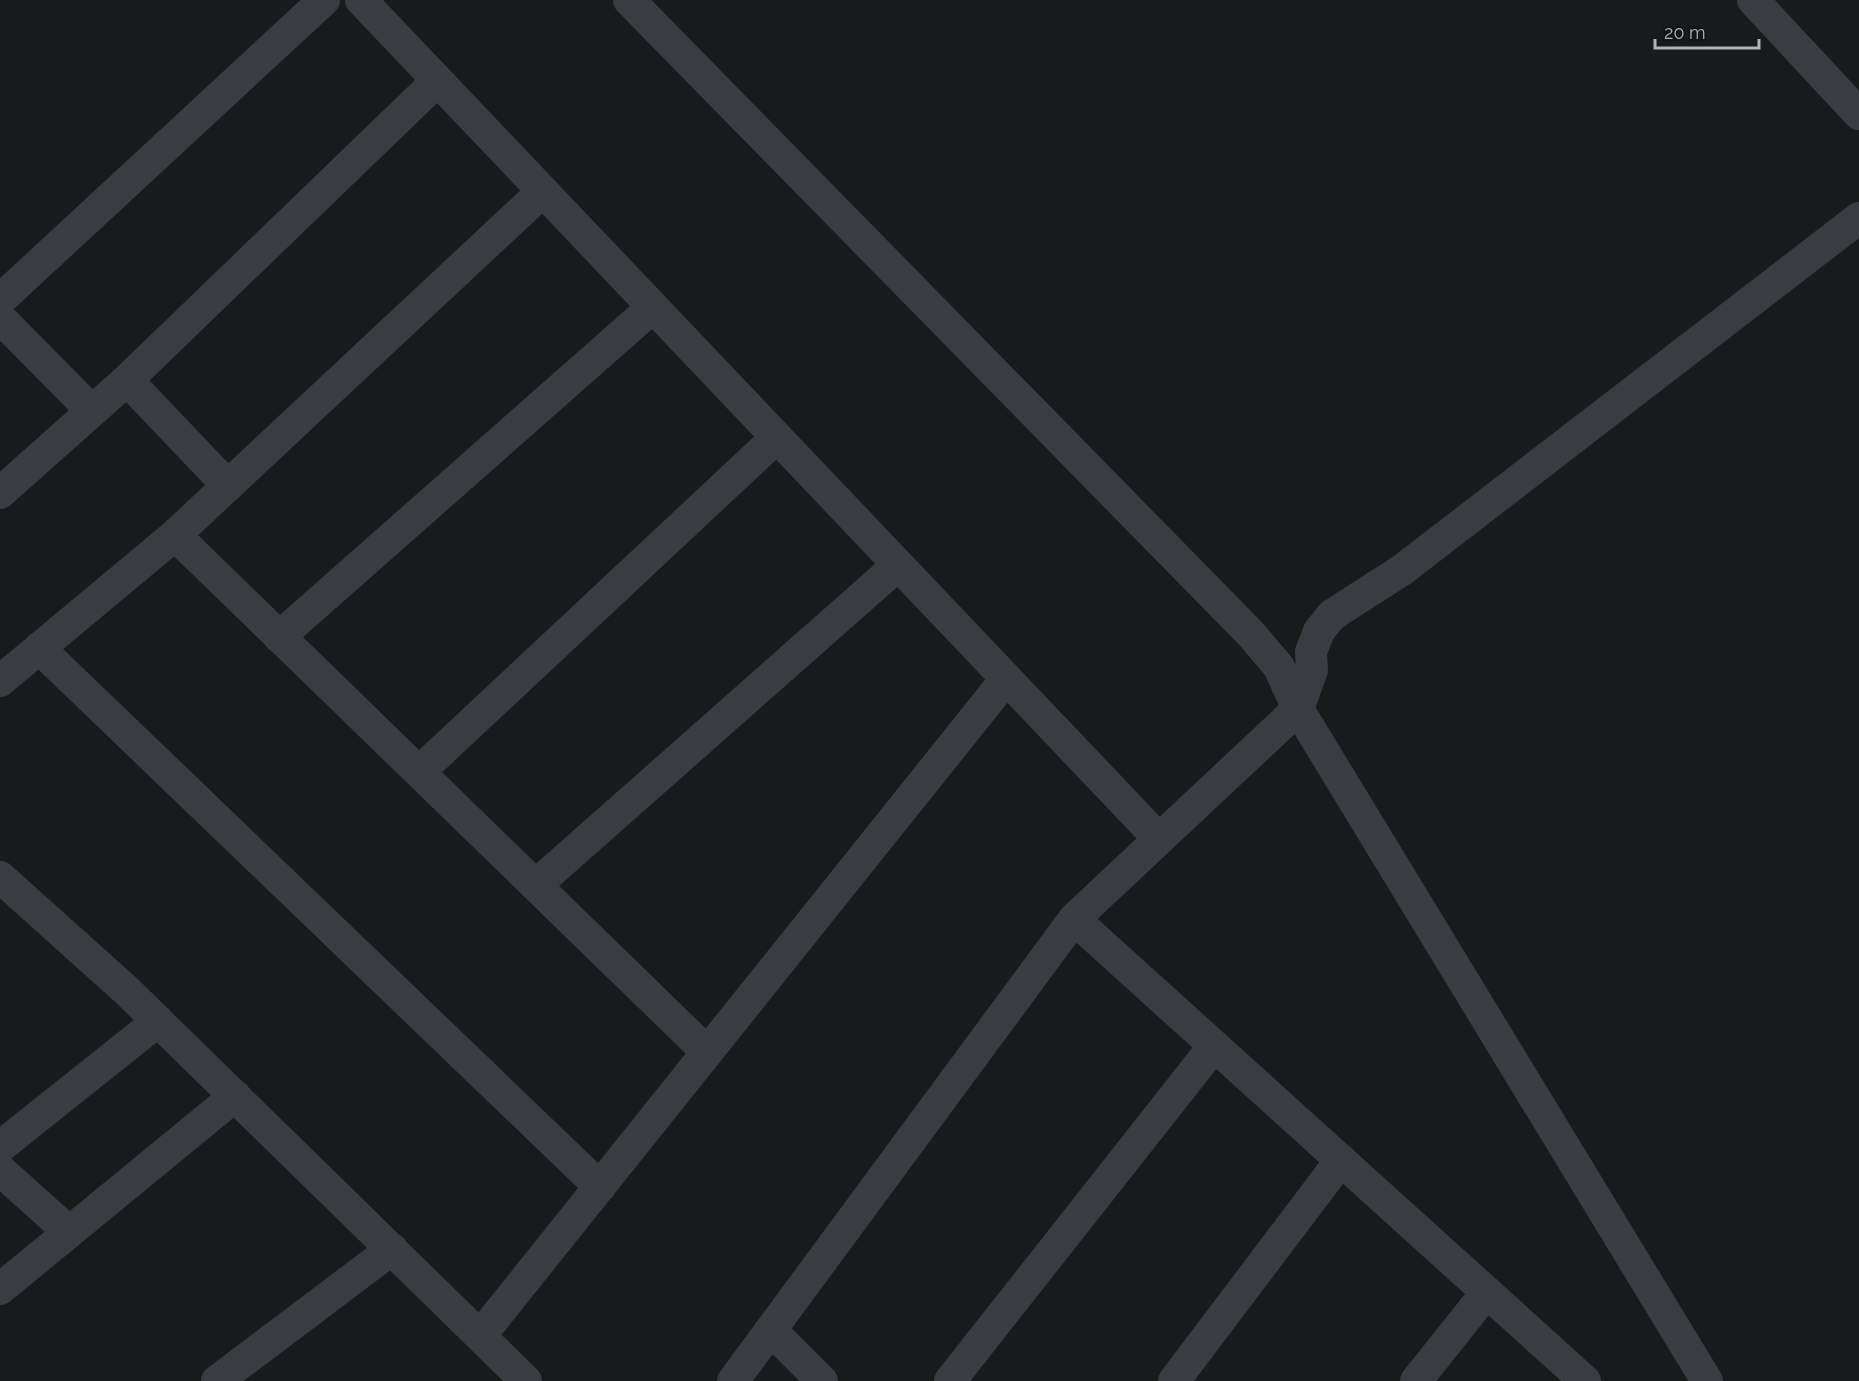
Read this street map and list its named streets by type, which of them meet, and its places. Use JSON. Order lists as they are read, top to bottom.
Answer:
{
  "scale_bar": "20 m"
}
